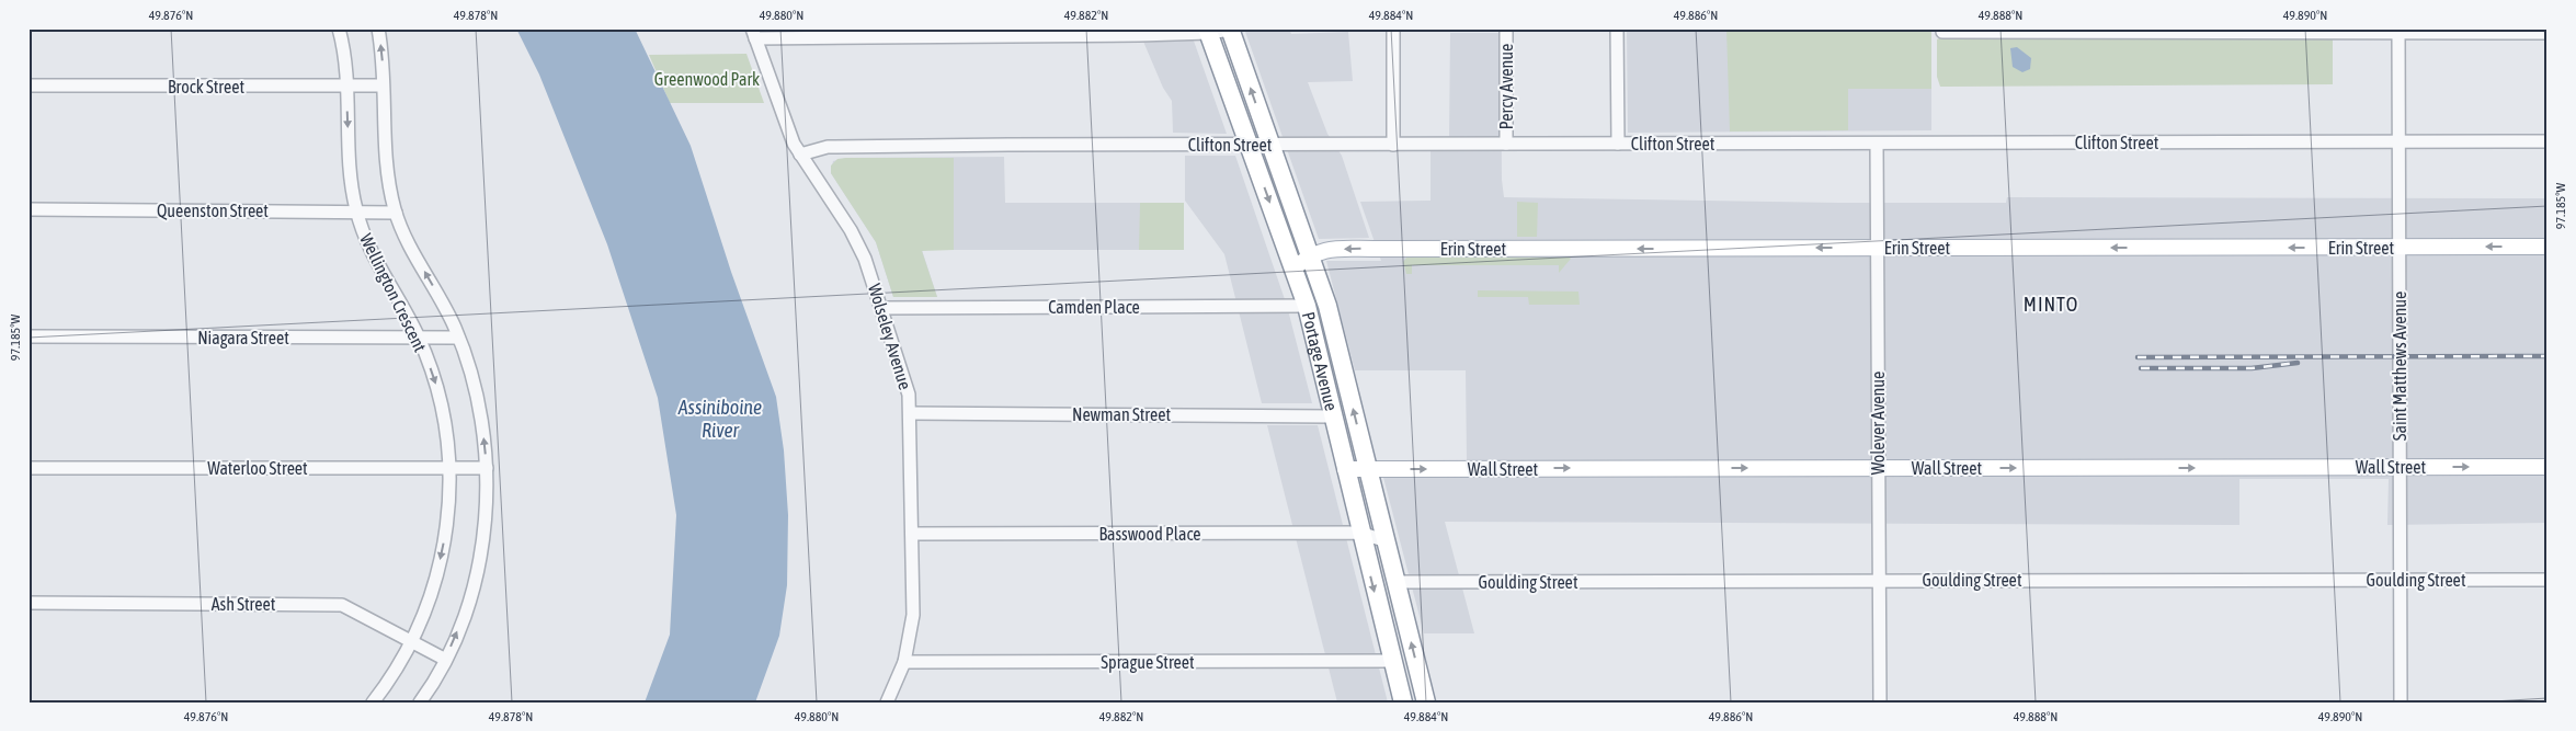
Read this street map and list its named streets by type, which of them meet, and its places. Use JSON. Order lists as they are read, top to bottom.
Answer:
{
  "streets": {
    "highway": ["Portage Avenue"],
    "main road": ["Erin Street", "Wall Street"],
    "street": [
      "Brock Street",
      "Percy Avenue",
      "Clifton Street",
      "Queenston Street",
      "Wellington Crescent",
      "Camden Place",
      "Wolseley Avenue",
      "Niagara Street",
      "Saint Matthews Avenue",
      "Newman Street",
      "Wolever Avenue",
      "Waterloo Street",
      "Basswood Place",
      "Goulding Street",
      "Ash Street",
      "Sprague Street"
    ]
  },
  "crossings": [
    ["Brock Street", "Wellington Crescent"],
    ["Percy Avenue", "Clifton Street"],
    ["Clifton Street", "Wolseley Avenue"],
    ["Clifton Street", "Portage Avenue"],
    ["Clifton Street", "Saint Matthews Avenue"],
    ["Clifton Street", "Wolever Avenue"],
    ["Queenston Street", "Wellington Crescent"],
    ["Erin Street", "Portage Avenue"],
    ["Erin Street", "Saint Matthews Avenue"],
    ["Erin Street", "Wolever Avenue"],
    ["Wellington Crescent", "Niagara Street"],
    ["Wellington Crescent", "Waterloo Street"],
    ["Wellington Crescent", "Ash Street"],
    ["Camden Place", "Wolseley Avenue"],
    ["Camden Place", "Portage Avenue"],
    ["Wolseley Avenue", "Newman Street"],
    ["Wolseley Avenue", "Basswood Place"],
    ["Wolseley Avenue", "Sprague Street"],
    ["Portage Avenue", "Newman Street"],
    ["Portage Avenue", "Wall Street"],
    ["Portage Avenue", "Basswood Place"],
    ["Portage Avenue", "Goulding Street"],
    ["Portage Avenue", "Sprague Street"],
    ["Saint Matthews Avenue", "Wall Street"],
    ["Saint Matthews Avenue", "Goulding Street"],
    ["Wolever Avenue", "Wall Street"],
    ["Wolever Avenue", "Goulding Street"]
  ],
  "one_way": ["Erin Street", "Wall Street"],
  "districts": ["MINTO"],
  "water": ["Assiniboine River"],
  "parks": ["Greenwood Park"],
  "coordinates": [
    "49.876°N",
    "49.878°N",
    "49.880°N",
    "49.882°N",
    "49.884°N",
    "49.886°N",
    "49.888°N",
    "49.890°N",
    "97.185°W"
  ]
}
